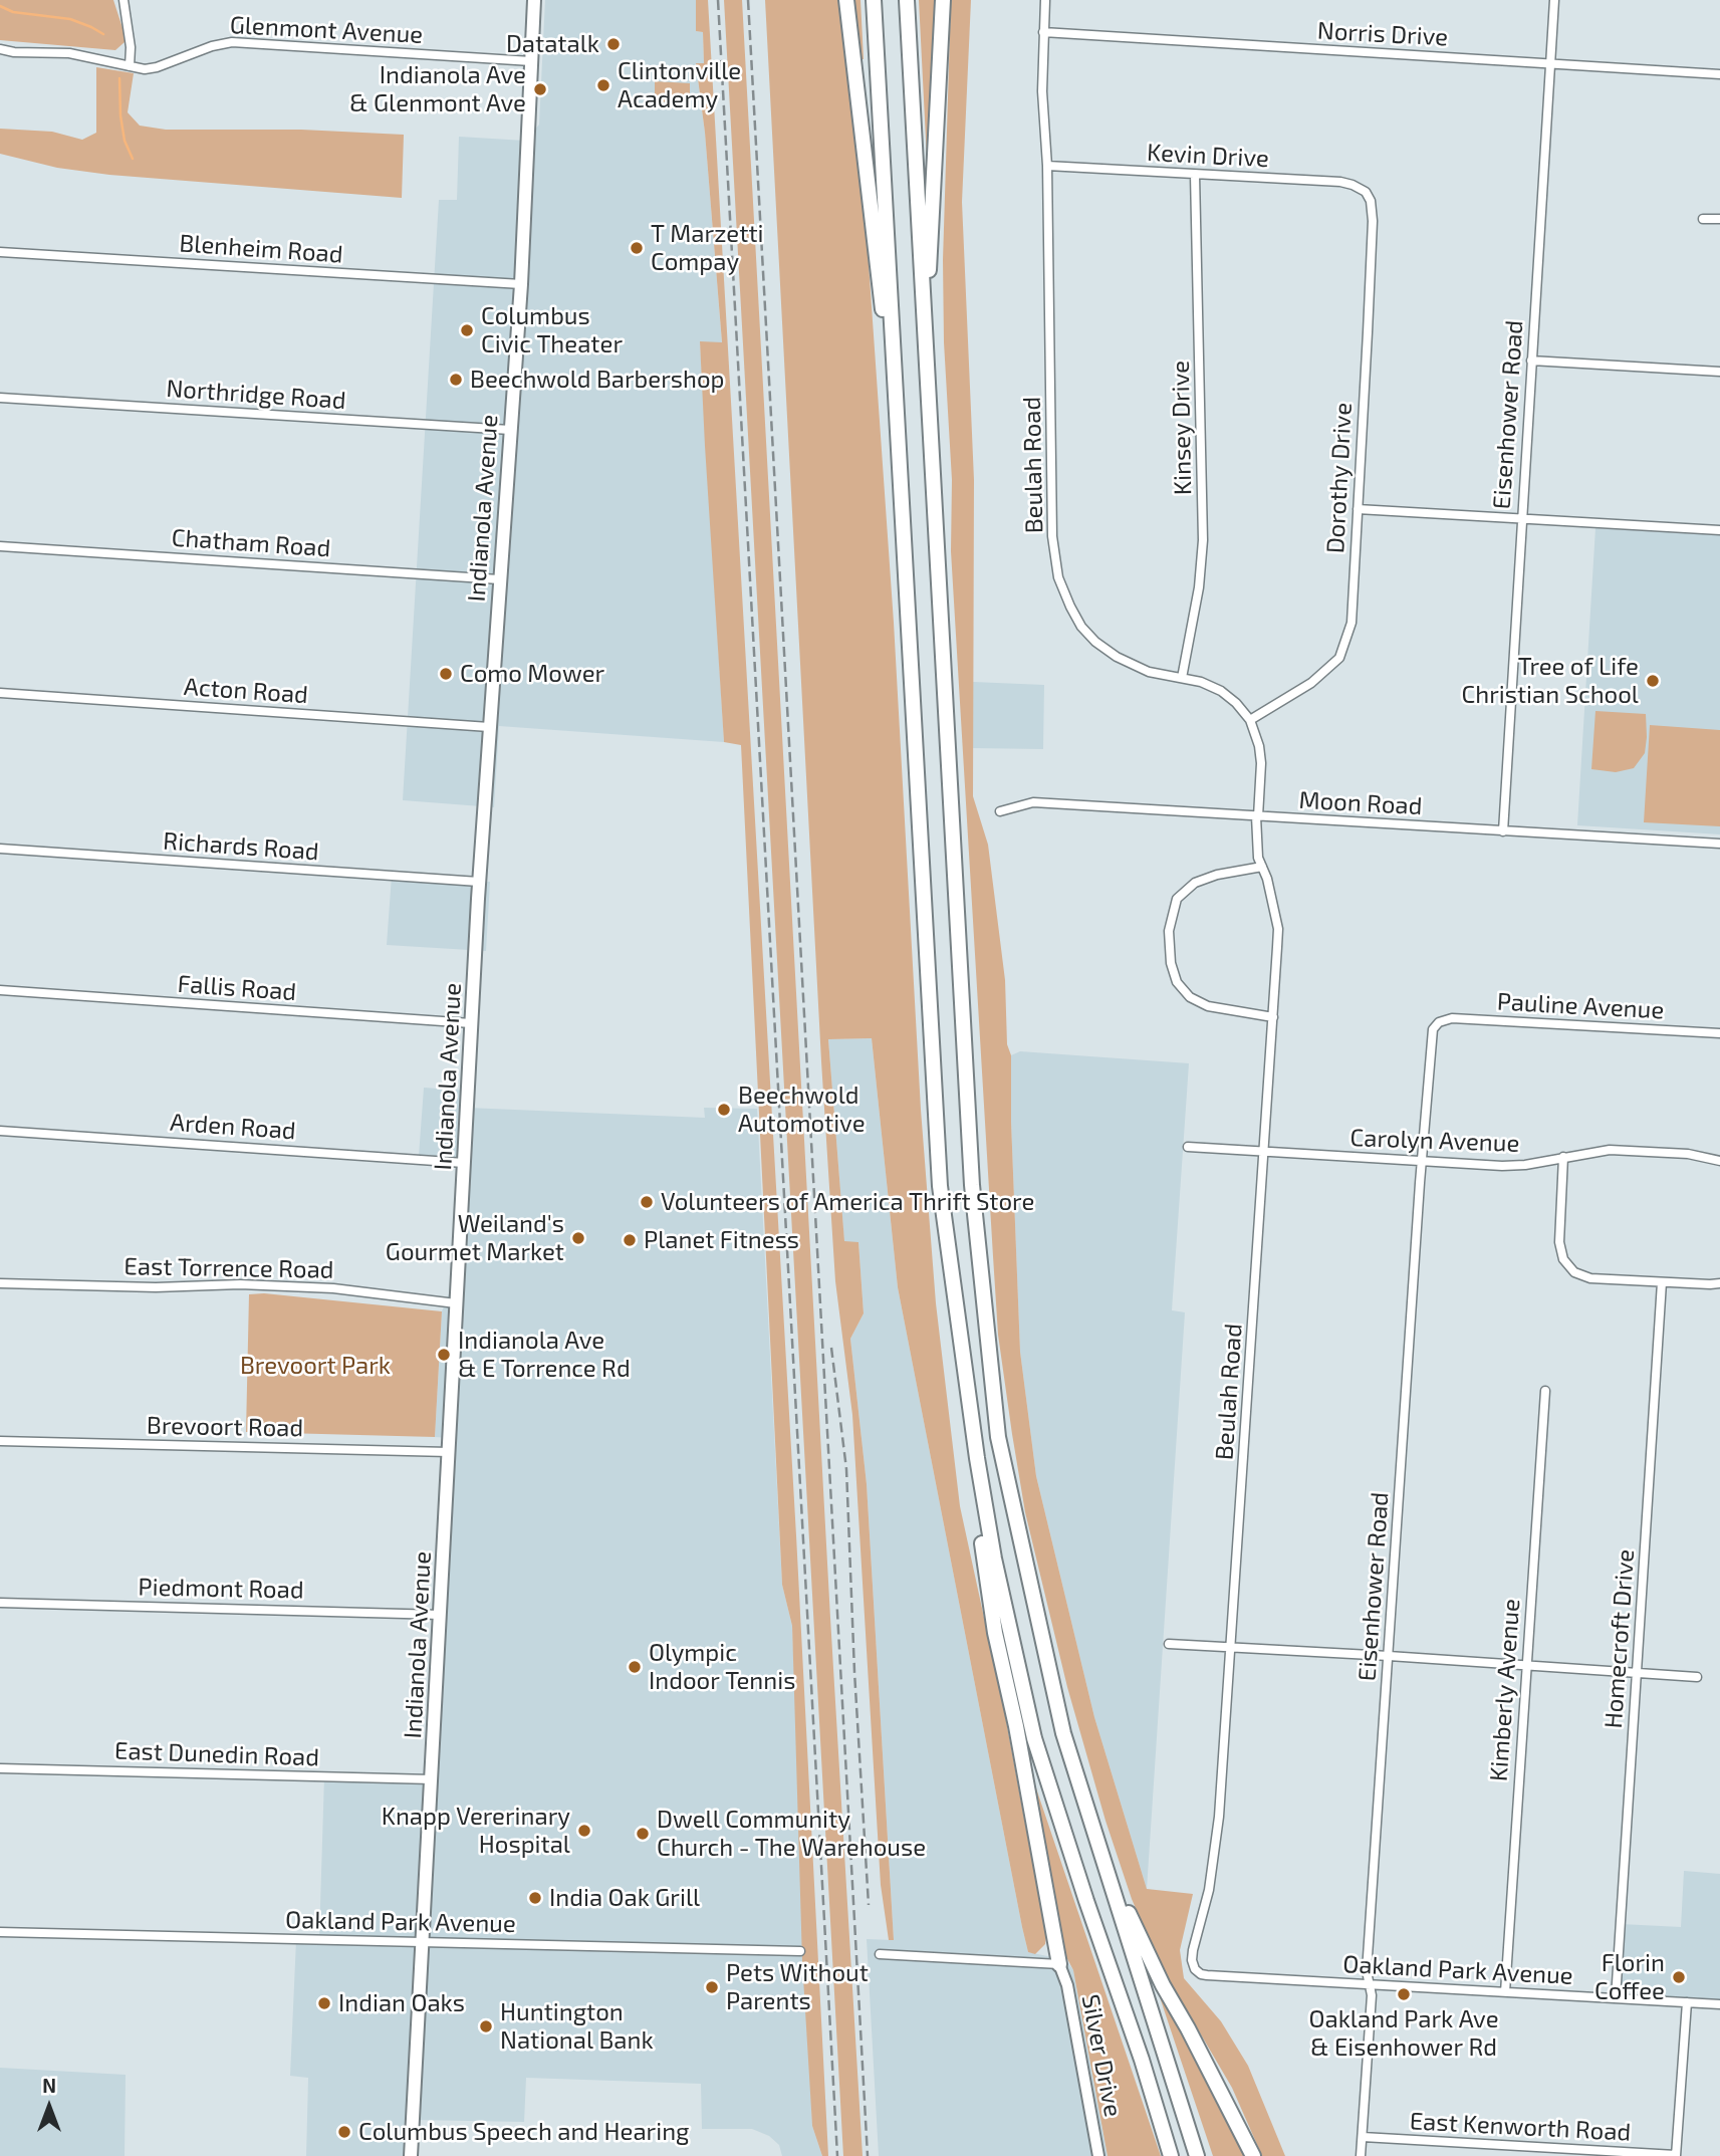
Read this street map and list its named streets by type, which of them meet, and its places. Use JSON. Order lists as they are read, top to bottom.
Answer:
{
  "streets": {
    "main road": ["Indianola Avenue"],
    "street": [
      "Glenmont Avenue",
      "Norris Drive",
      "Kevin Drive",
      "Blenheim Road",
      "Northridge Road",
      "Eisenhower Road",
      "Kinsey Drive",
      "Beulah Road",
      "Dorothy Drive",
      "Chatham Road",
      "Acton Road",
      "Moon Road",
      "Richards Road",
      "Fallis Road",
      "Pauline Avenue",
      "Arden Road",
      "Carolyn Avenue",
      "East Torrence Road",
      "Brevoort Road",
      "Piedmont Road",
      "Homecroft Drive",
      "Kimberly Avenue",
      "East Dunedin Road",
      "Oakland Park Avenue",
      "Silver Drive",
      "East Kenworth Road"
    ]
  },
  "crossings": [
    ["Glenmont Avenue", "Indianola Avenue"],
    ["Norris Drive", "Eisenhower Road"],
    ["Norris Drive", "Beulah Road"],
    ["Kevin Drive", "Kinsey Drive"],
    ["Kevin Drive", "Beulah Road"],
    ["Kevin Drive", "Dorothy Drive"],
    ["Blenheim Road", "Indianola Avenue"],
    ["Northridge Road", "Indianola Avenue"],
    ["Eisenhower Road", "Moon Road"],
    ["Eisenhower Road", "Pauline Avenue"],
    ["Eisenhower Road", "Carolyn Avenue"],
    ["Eisenhower Road", "Oakland Park Avenue"],
    ["Eisenhower Road", "East Kenworth Road"],
    ["Kinsey Drive", "Beulah Road"],
    ["Beulah Road", "Dorothy Drive"],
    ["Beulah Road", "Moon Road"],
    ["Beulah Road", "Carolyn Avenue"],
    ["Beulah Road", "Oakland Park Avenue"],
    ["Indianola Avenue", "Chatham Road"],
    ["Indianola Avenue", "Acton Road"],
    ["Indianola Avenue", "Richards Road"],
    ["Indianola Avenue", "Fallis Road"],
    ["Indianola Avenue", "Arden Road"],
    ["Indianola Avenue", "East Torrence Road"],
    ["Indianola Avenue", "Brevoort Road"],
    ["Indianola Avenue", "Piedmont Road"],
    ["Indianola Avenue", "East Dunedin Road"],
    ["Indianola Avenue", "Oakland Park Avenue"],
    ["Homecroft Drive", "Oakland Park Avenue"],
    ["Kimberly Avenue", "Oakland Park Avenue"]
  ],
  "parks": ["Brevoort Park"],
  "places": [
    "Datatalk",
    "Clintonville Academy",
    "Indianola Ave & Glenmont Ave",
    "T Marzetti Compay",
    "Columbus Civic Theater",
    "Beechwold Barbershop",
    "Como Mower",
    "Tree of Life Christian School",
    "Beechwold Automotive",
    "Volunteers of America Thrift Store",
    "Weiland's Gourmet Market",
    "Planet Fitness",
    "Indianola Ave & E Torrence Rd",
    "Olympic Indoor Tennis",
    "Knapp Vererinary Hospital",
    "Dwell Community Church - The Warehouse",
    "India Oak Grill",
    "Florin Coffee",
    "Pets Without Parents",
    "Oakland Park Ave & Eisenhower Rd",
    "Indian Oaks",
    "Huntington National Bank",
    "Columbus Speech and Hearing"
  ],
  "north": "top"
}
